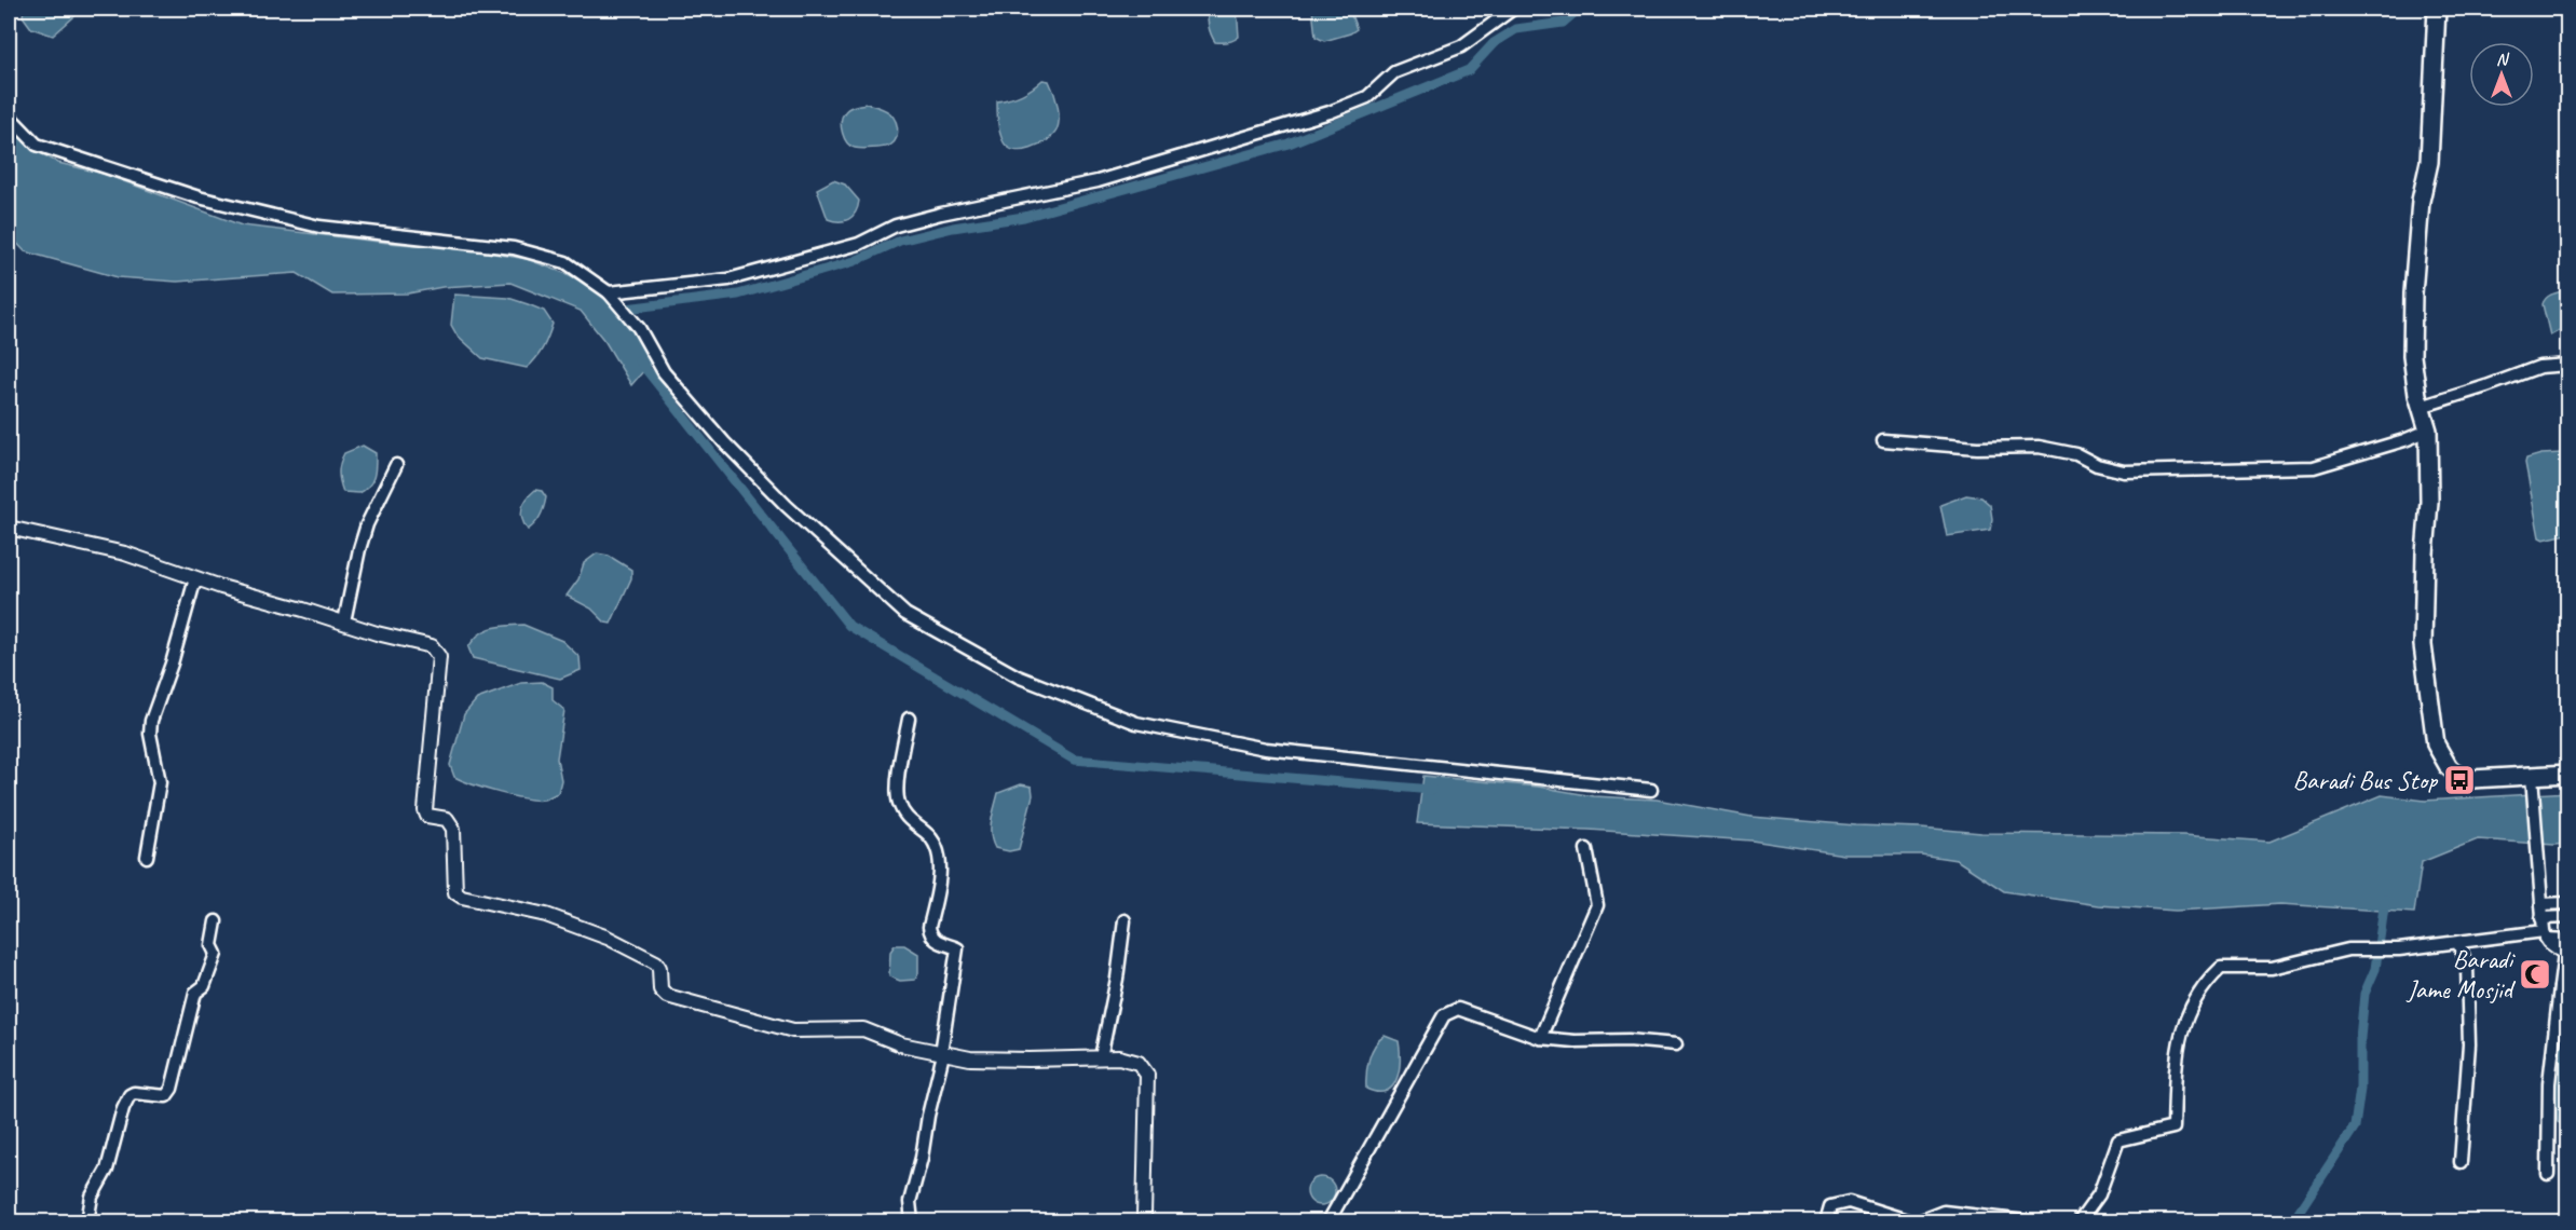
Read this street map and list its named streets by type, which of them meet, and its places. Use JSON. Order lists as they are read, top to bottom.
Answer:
{
  "places": {
    "bus stop": ["Baradi Bus Stop"],
    "mosque": ["Baradi Jame Mosjid"]
  },
  "north": "top"
}
